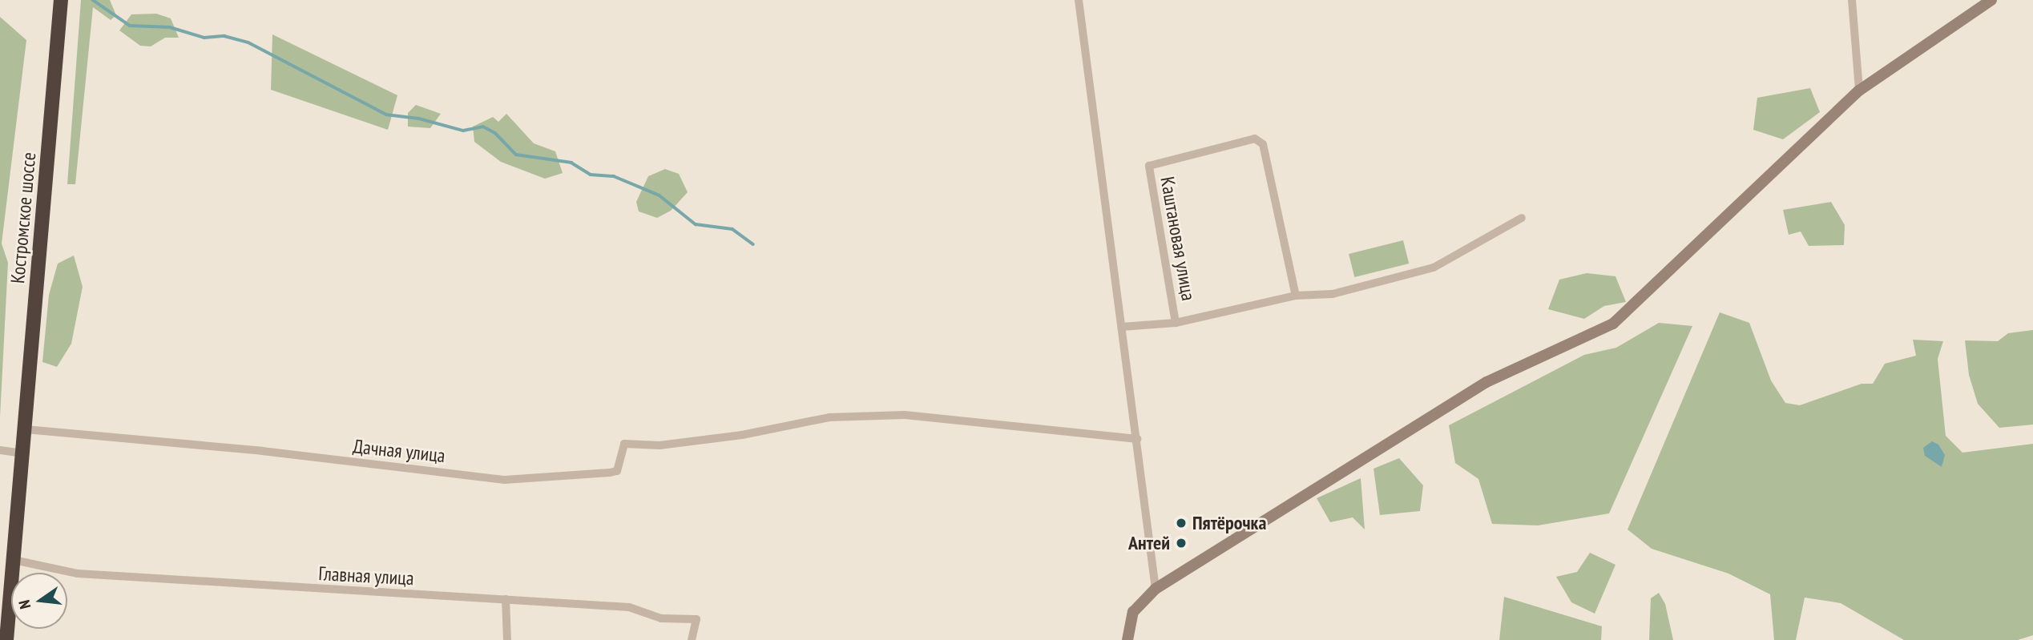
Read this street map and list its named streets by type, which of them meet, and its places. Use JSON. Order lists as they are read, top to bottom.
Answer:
{
  "streets": {
    "highway": ["Костромское шоссе"],
    "street": ["Каштановая улица", "Дачная улица", "Главная улица"]
  },
  "crossings": [
    ["Костромское шоссе", "Дачная улица"],
    ["Костромское шоссе", "Главная улица"]
  ],
  "places": ["Пятёрочка", "Антей"],
  "north": "left"
}
